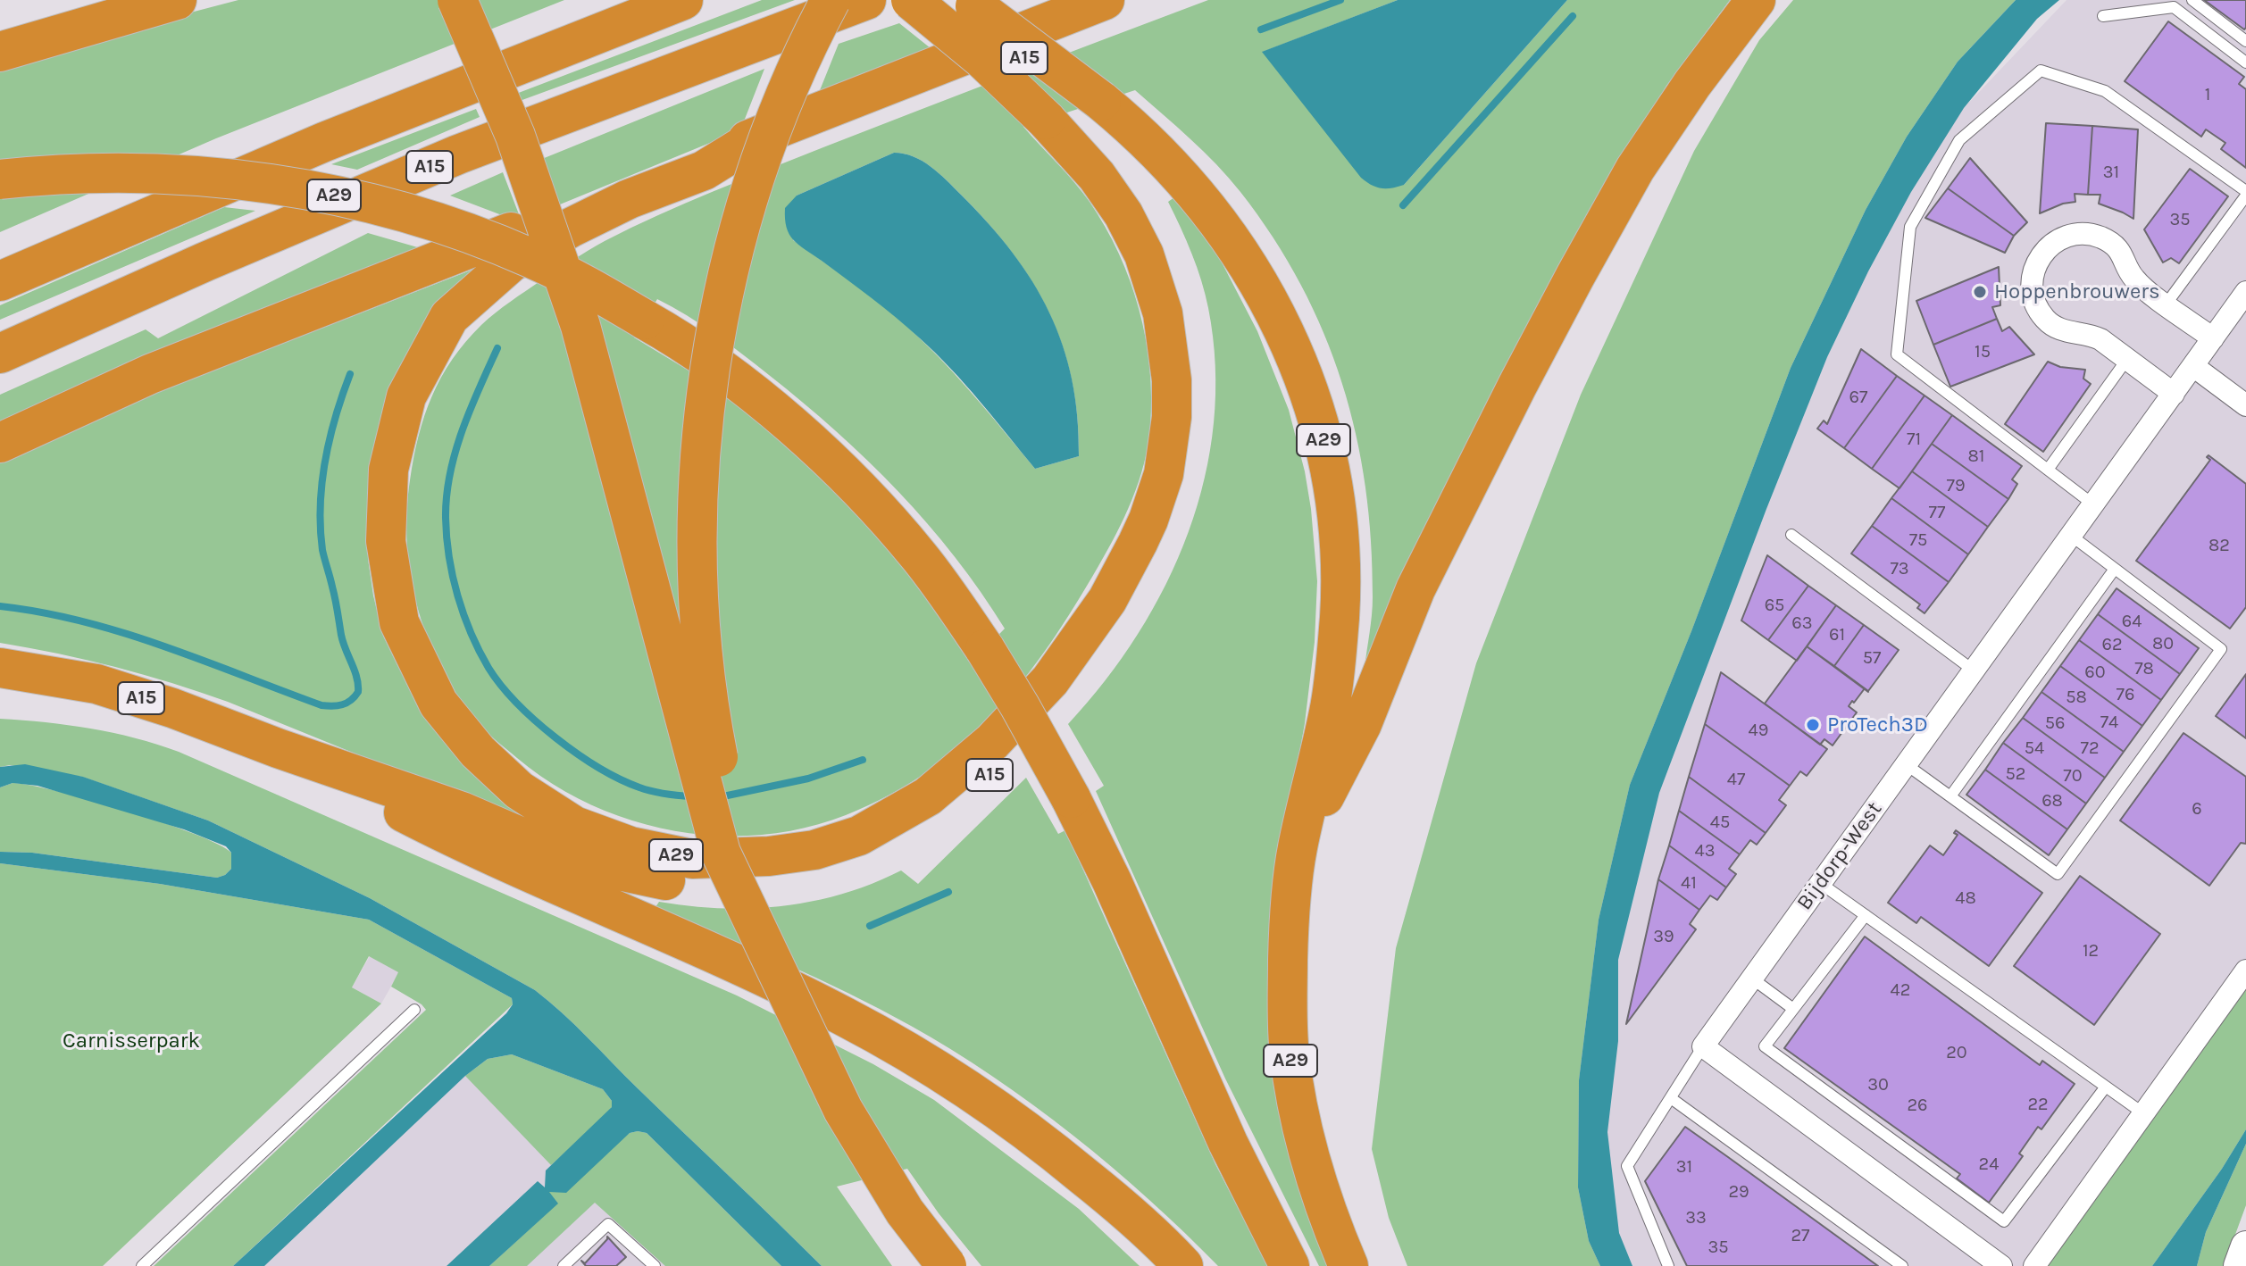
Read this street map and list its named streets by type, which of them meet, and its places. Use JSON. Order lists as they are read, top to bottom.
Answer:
{
  "streets": {
    "highway": ["A15", "A29"],
    "street": ["Bijdorp-West"]
  },
  "crossings": [
    ["A15", "A29"]
  ],
  "parks": ["Carnisserpark"],
  "places": ["Hoppenbrouwers", "ProTech3D"],
  "house_numbers": [
    "1",
    "31",
    "35",
    "15",
    "67",
    "71",
    "81",
    "79",
    "77",
    "75",
    "82",
    "73",
    "65",
    "64",
    "63",
    "61",
    "80",
    "62",
    "57",
    "78",
    "60",
    "76",
    "58",
    "74",
    "56",
    "49",
    "54",
    "72",
    "52",
    "70",
    "47",
    "68",
    "6",
    "45",
    "43",
    "41",
    "48",
    "39",
    "12",
    "42",
    "20",
    "30",
    "22",
    "26",
    "24",
    "31",
    "29",
    "33",
    "27",
    "35"
  ]
}
